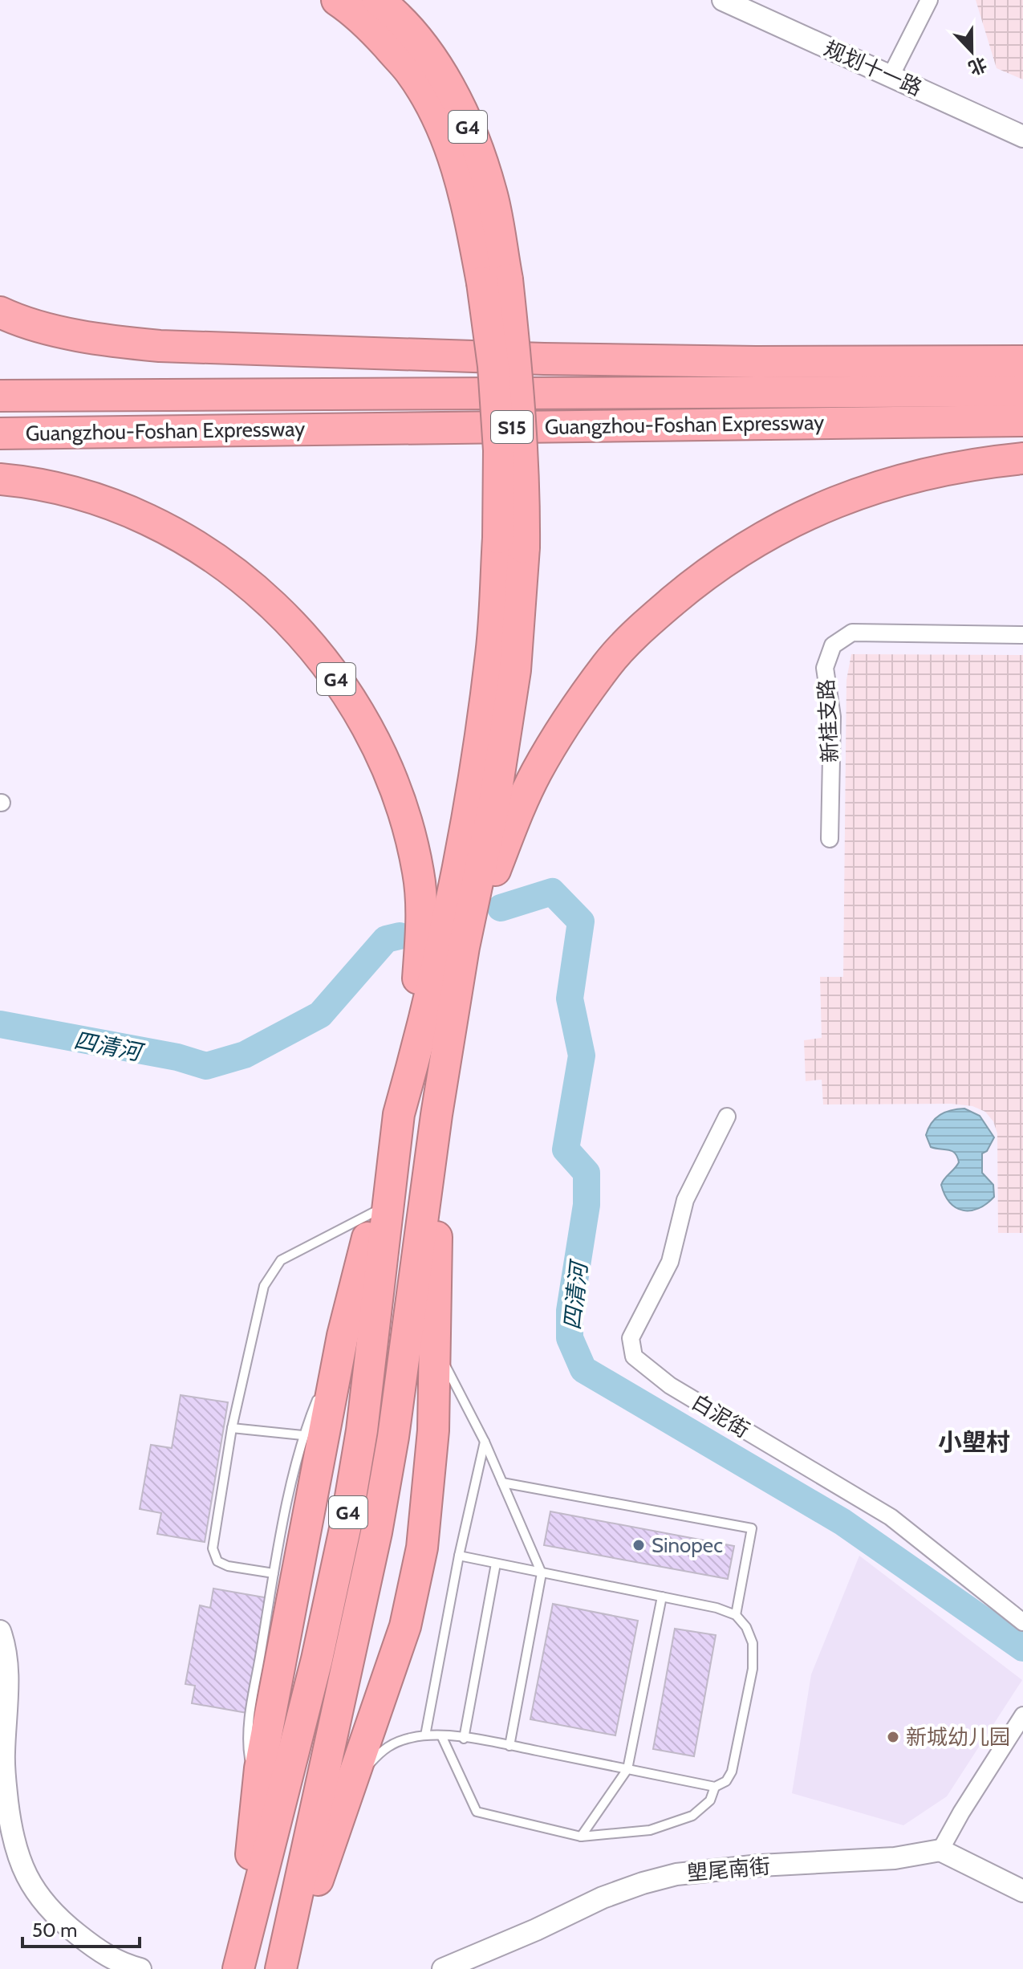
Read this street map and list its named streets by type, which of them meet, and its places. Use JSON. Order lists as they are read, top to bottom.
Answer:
{
  "streets": {
    "highway": ["G4", "Guangzhou-Foshan Expressway", "S15"],
    "street": [
      "规划十一路",
      "新桂支路",
      "白泥街",
      "塱尾南街"
    ]
  },
  "districts": ["小塱村"],
  "water": ["四清河"],
  "places": ["Sinopec", "新城幼儿园"],
  "scale_bar": "50 m",
  "north": "bottom"
}
